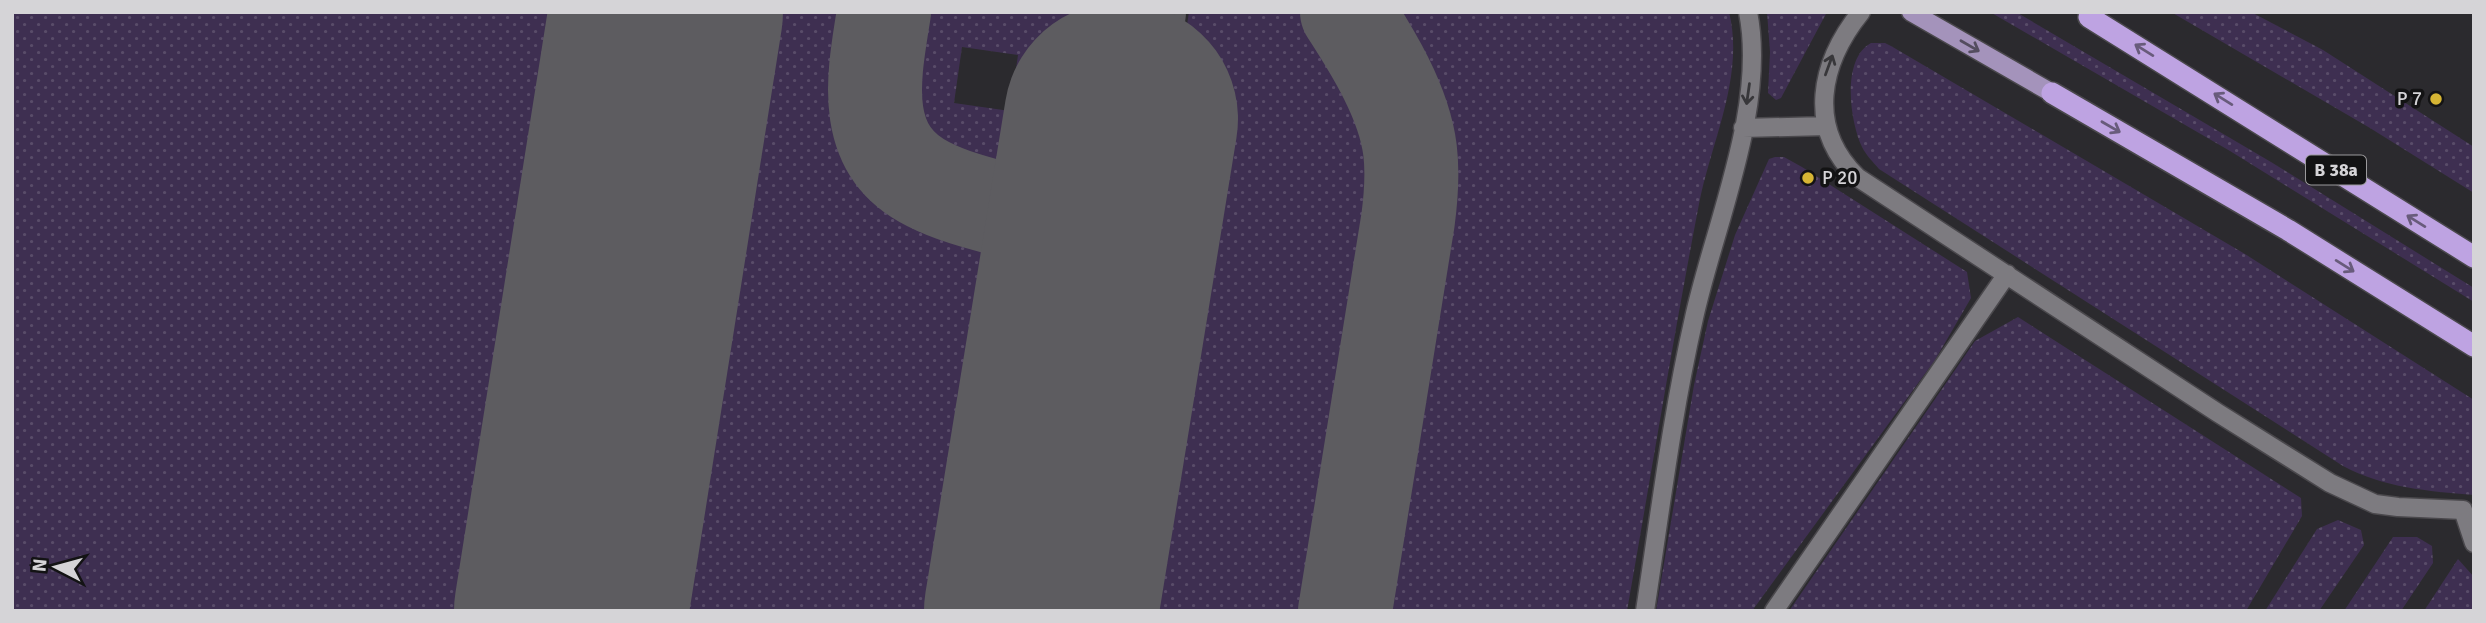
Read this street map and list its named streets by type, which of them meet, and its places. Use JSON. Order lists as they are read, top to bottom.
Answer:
{
  "streets": {
    "highway": ["B 38a"]
  },
  "places": ["P 7", "P 20"],
  "north": "left"
}
